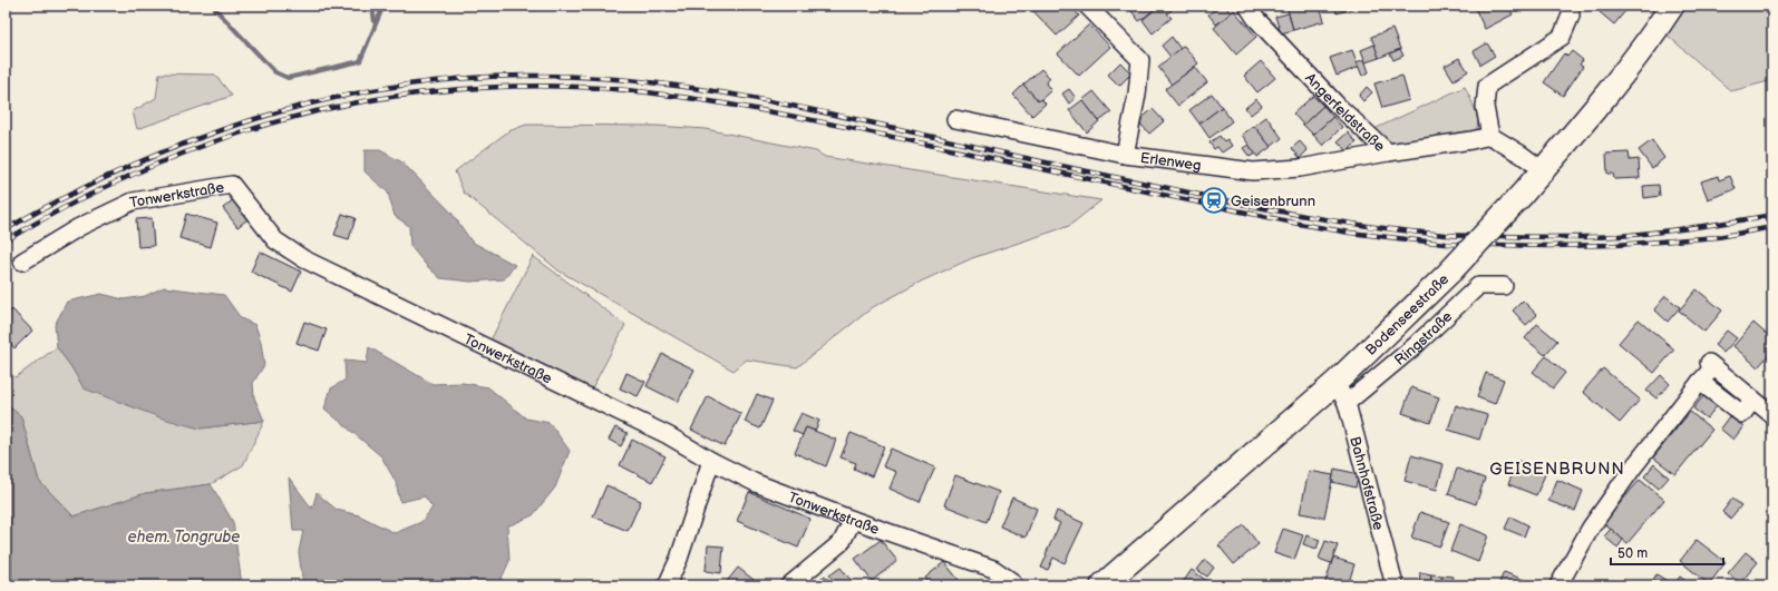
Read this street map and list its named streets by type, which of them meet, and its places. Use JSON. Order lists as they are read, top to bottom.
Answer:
{
  "streets": {
    "main road": ["Bodenseestraße"],
    "street": [
      "Angerfeldstraße",
      "Erlenweg",
      "Tonwerkstraße",
      "Ringstraße",
      "Bahnhofstraße"
    ]
  },
  "crossings": [
    ["Angerfeldstraße", "Erlenweg"],
    ["Bodenseestraße", "Bahnhofstraße"],
    ["Ringstraße", "Bahnhofstraße"]
  ],
  "districts": ["GEISENBRUNN"],
  "water": ["ehem. Tongrube"],
  "places": {
    "station": ["Geisenbrunn"]
  },
  "scale_bar": "50 m"
}
